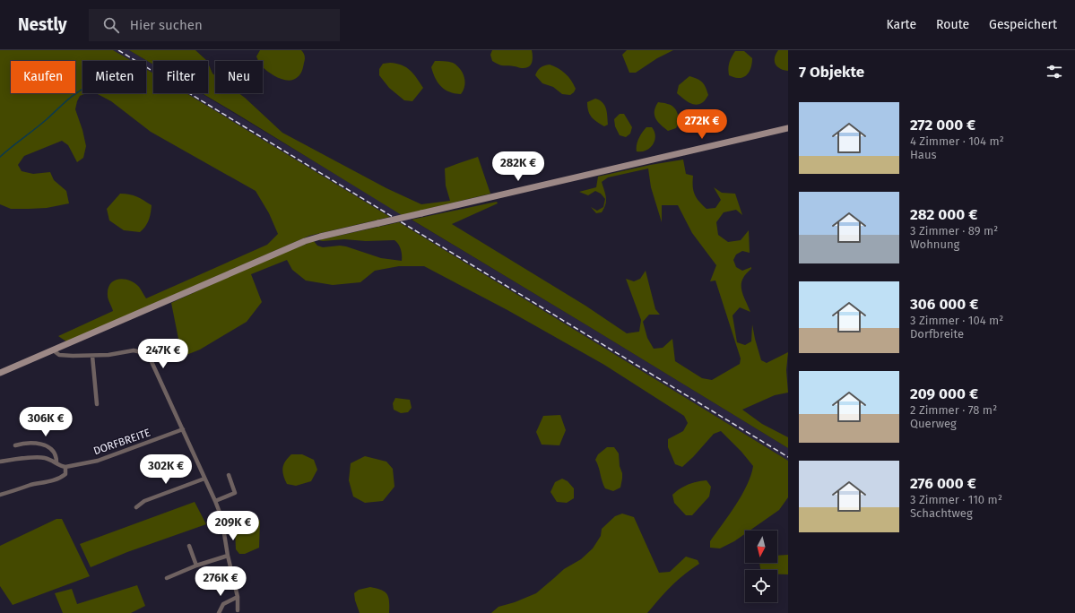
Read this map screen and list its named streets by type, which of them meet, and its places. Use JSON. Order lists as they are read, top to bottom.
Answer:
{
  "streets": {
    "street": ["DORFBREITE"]
  },
  "north": "bottom",
  "page": {
    "header": "Nestly",
    "search": "Hier suchen",
    "nav": ["Karte", "Route", "Gespeichert"],
    "heading": "7 Objekte",
    "chip": [
      "Kaufen",
      "Mieten",
      "Filter",
      "Neu"
    ],
    "list": [
      {
        "name": "272 000 €",
        "note": "4 Zimmer · 104 m² · Haus"
      },
      {
        "name": "282 000 €",
        "note": "3 Zimmer · 89 m² · Wohnung"
      },
      {
        "name": "306 000 €",
        "note": "3 Zimmer · 104 m² · Dorfbreite"
      },
      {
        "name": "209 000 €",
        "note": "2 Zimmer · 78 m² · Querweg"
      },
      {
        "name": "276 000 €",
        "note": "3 Zimmer · 110 m² · Schachtweg"
      }
    ],
    "price": [
      "272K €",
      "282K €",
      "247K €",
      "306K €",
      "302K €",
      "209K €",
      "276K €"
    ]
  }
}
